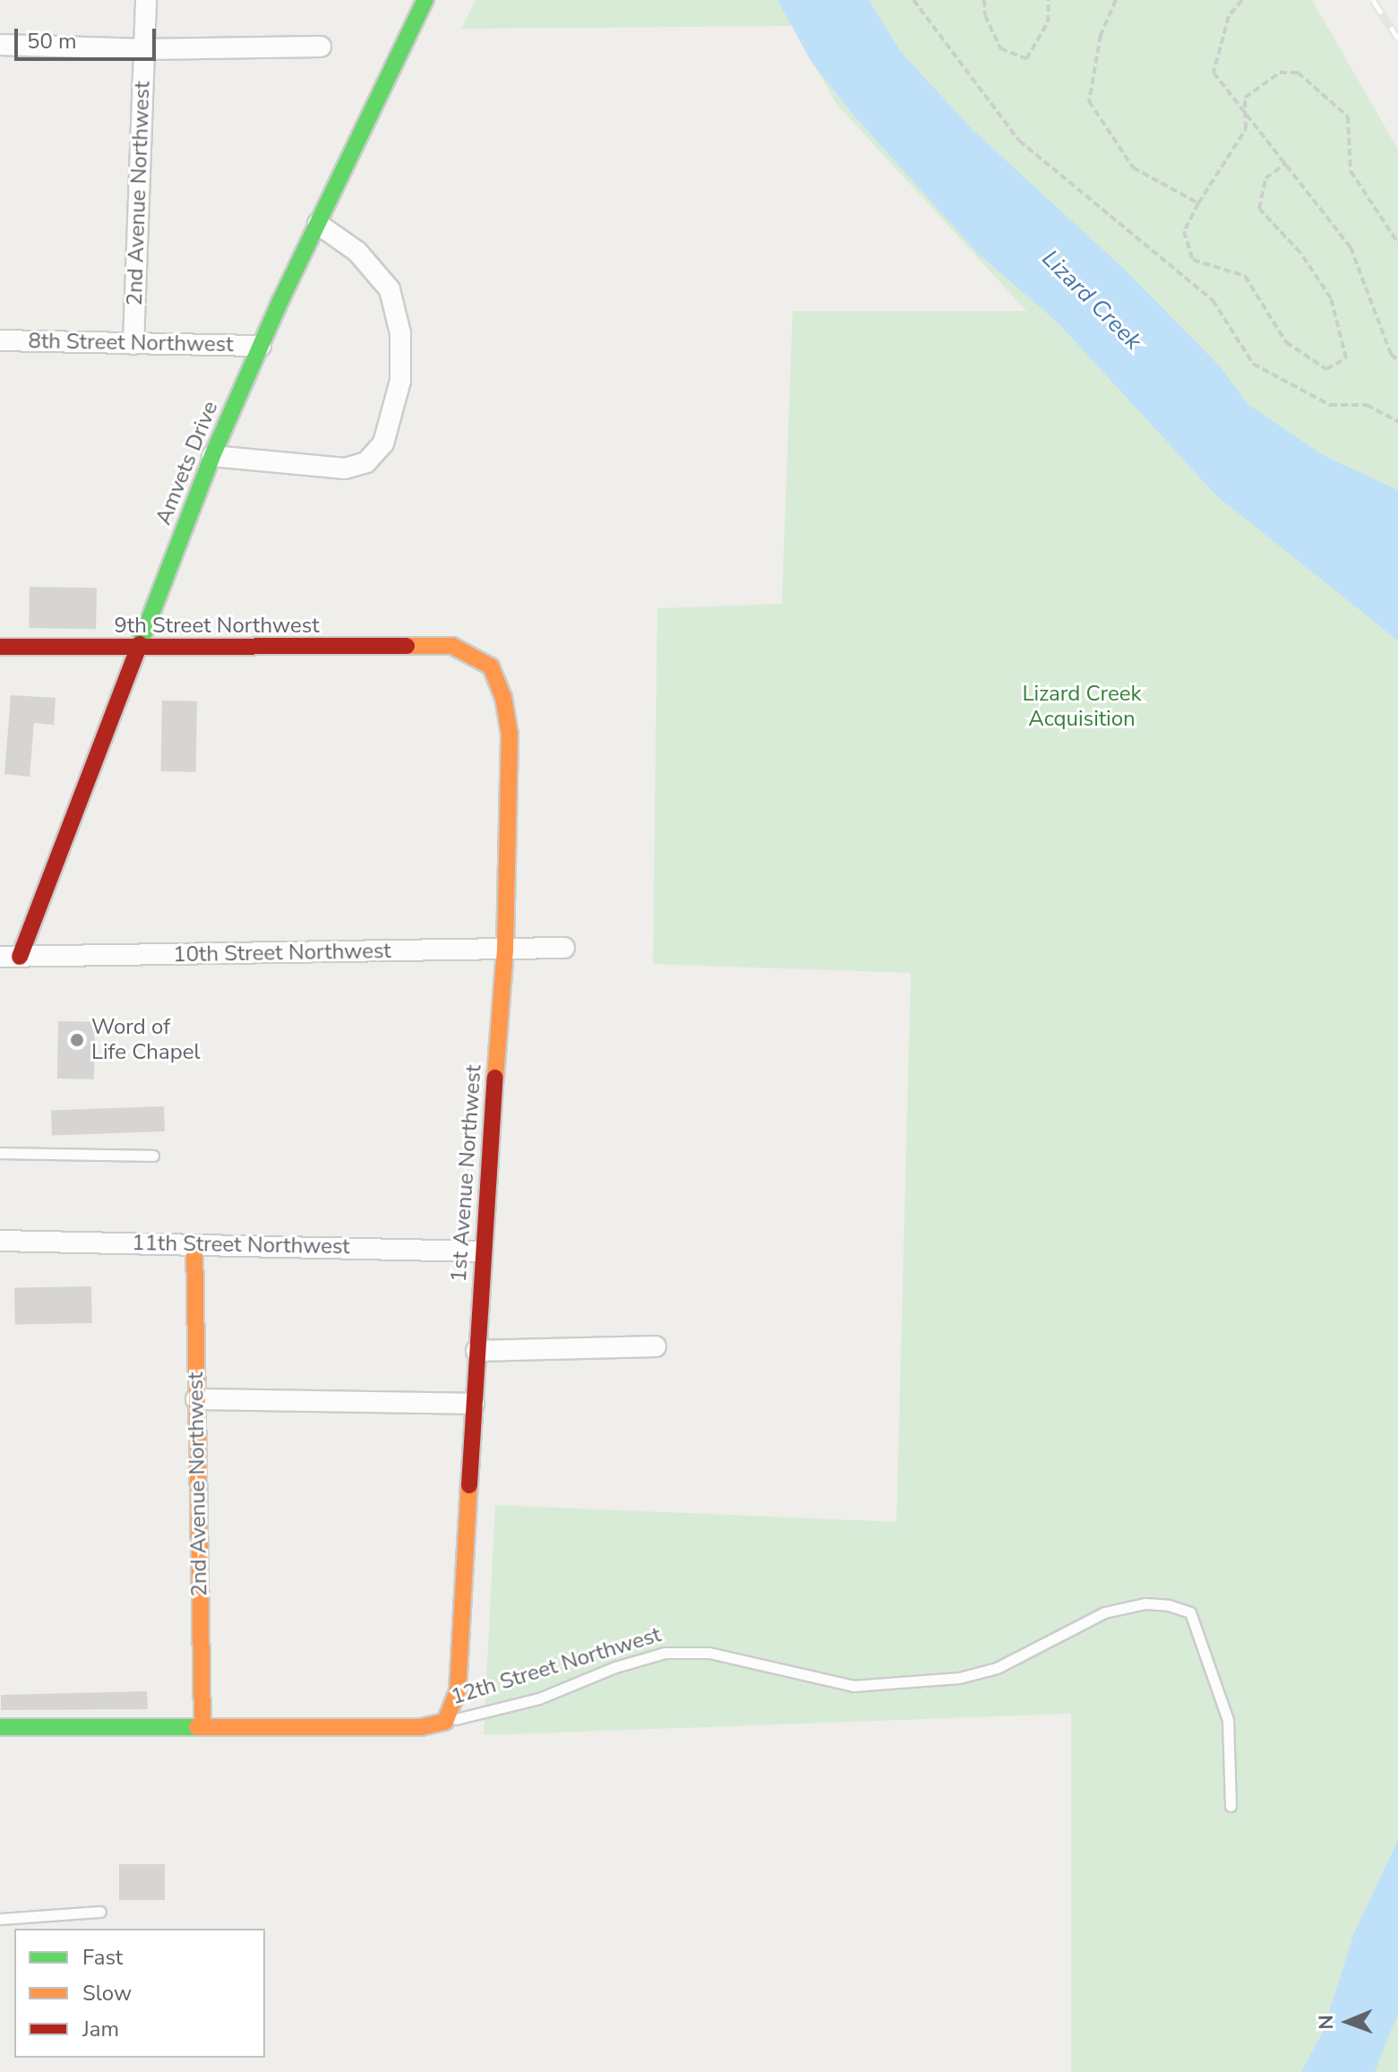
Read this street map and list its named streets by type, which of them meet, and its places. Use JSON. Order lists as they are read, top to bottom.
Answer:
{
  "streets": {
    "street": [
      "2nd Avenue Northwest",
      "8th Street Northwest",
      "Amvets Drive",
      "9th Street Northwest",
      "10th Street Northwest",
      "1st Avenue Northwest",
      "11th Street Northwest"
    ],
    "lane": ["12th Street Northwest"]
  },
  "crossings": [
    ["2nd Avenue Northwest", "8th Street Northwest"],
    ["2nd Avenue Northwest", "11th Street Northwest"],
    ["8th Street Northwest", "Amvets Drive"],
    ["Amvets Drive", "9th Street Northwest"],
    ["Amvets Drive", "10th Street Northwest"],
    ["9th Street Northwest", "1st Avenue Northwest"],
    ["10th Street Northwest", "1st Avenue Northwest"],
    ["1st Avenue Northwest", "11th Street Northwest"],
    ["1st Avenue Northwest", "12th Street Northwest"]
  ],
  "water": ["Lizard Creek"],
  "parks": ["Lizard Creek Acquisition"],
  "places": ["Word of Life Chapel"],
  "legend": ["Fast", "Slow", "Jam"],
  "scale_bar": "50 m",
  "north": "left"
}
